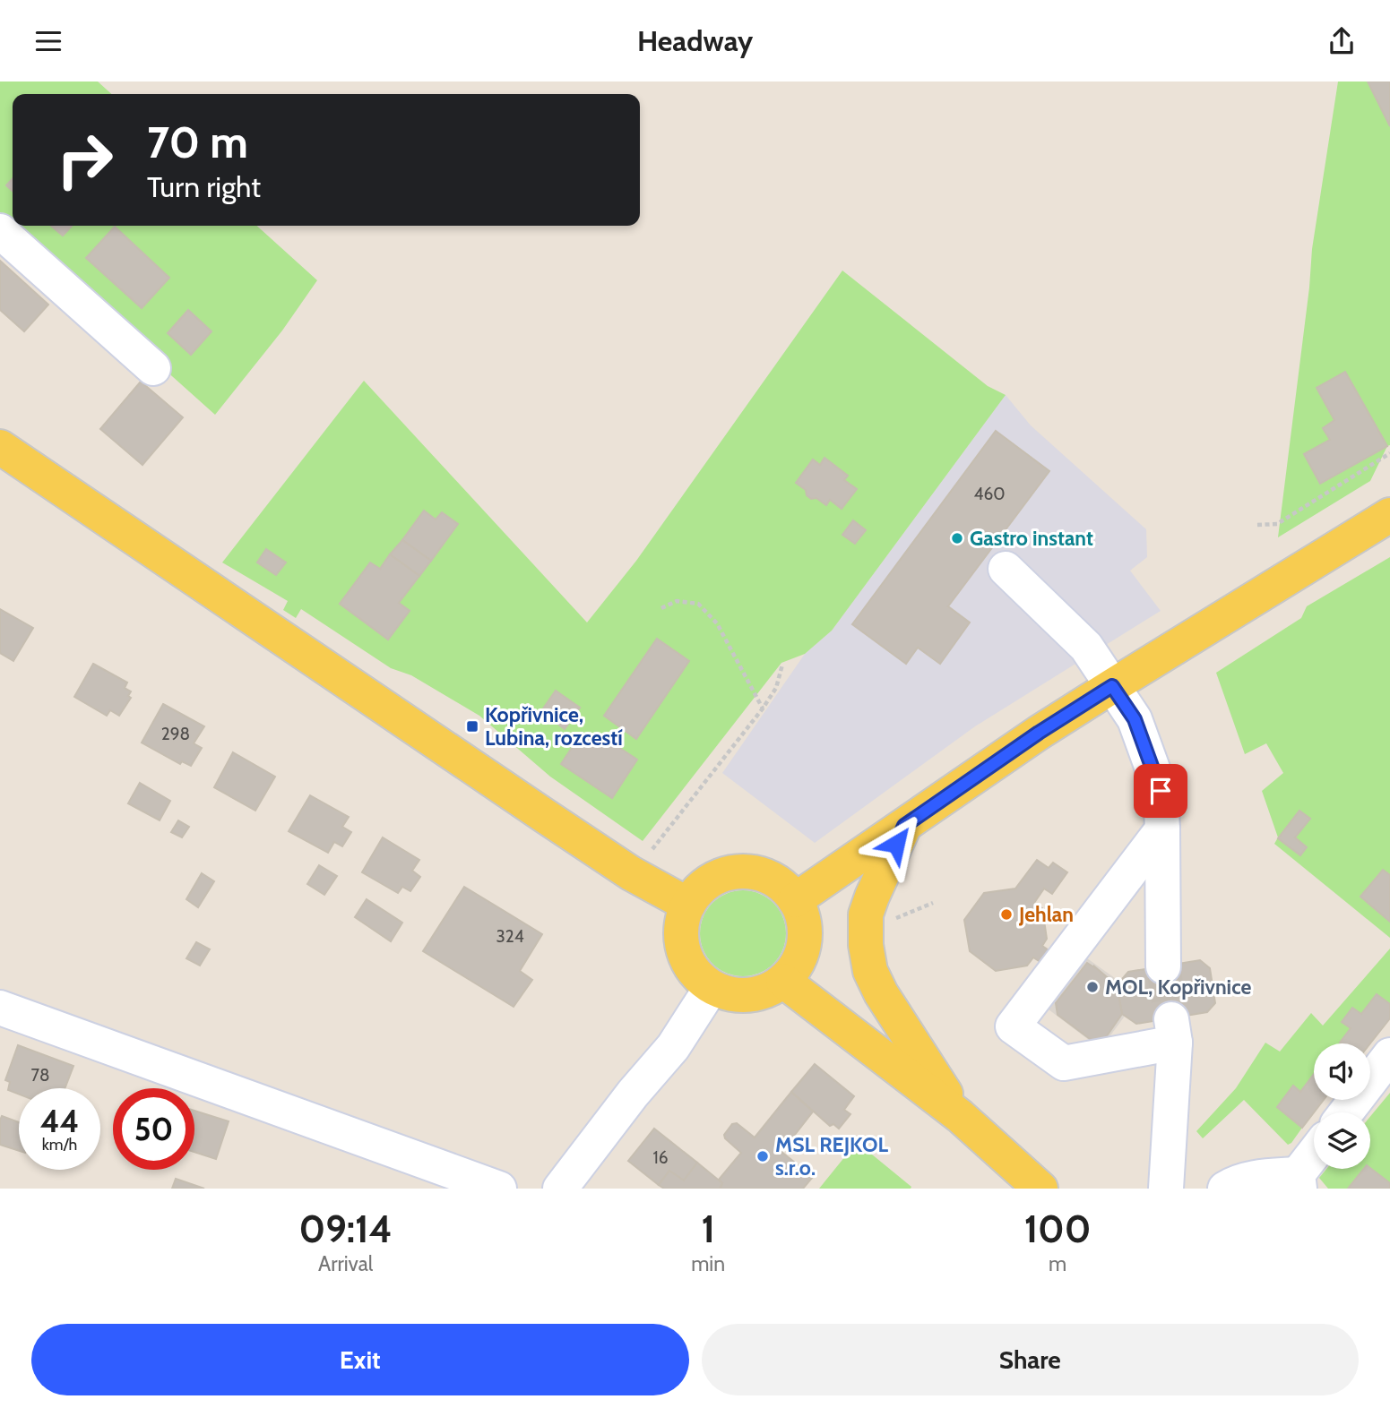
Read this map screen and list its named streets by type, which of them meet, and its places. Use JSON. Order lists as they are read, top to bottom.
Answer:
{
  "places": {
    "other": [
      "Gastro instant",
      "Jehlan",
      "MOL, Kopřivnice",
      "MSL REJKOL s.r.o."
    ],
    "transit": ["Kopřivnice, Lubina, rozcestí"]
  },
  "house_numbers": [
    "460",
    "298",
    "324",
    "78",
    "16"
  ],
  "page": {
    "header": "Headway",
    "turn": ["70 m", "Turn right"],
    "speed": "44 km/h",
    "limit": "50",
    "eta": [
      "09:14",
      "Arrival",
      "1",
      "min",
      "100",
      "m"
    ],
    "buttons": ["Exit", "Share"]
  }
}
